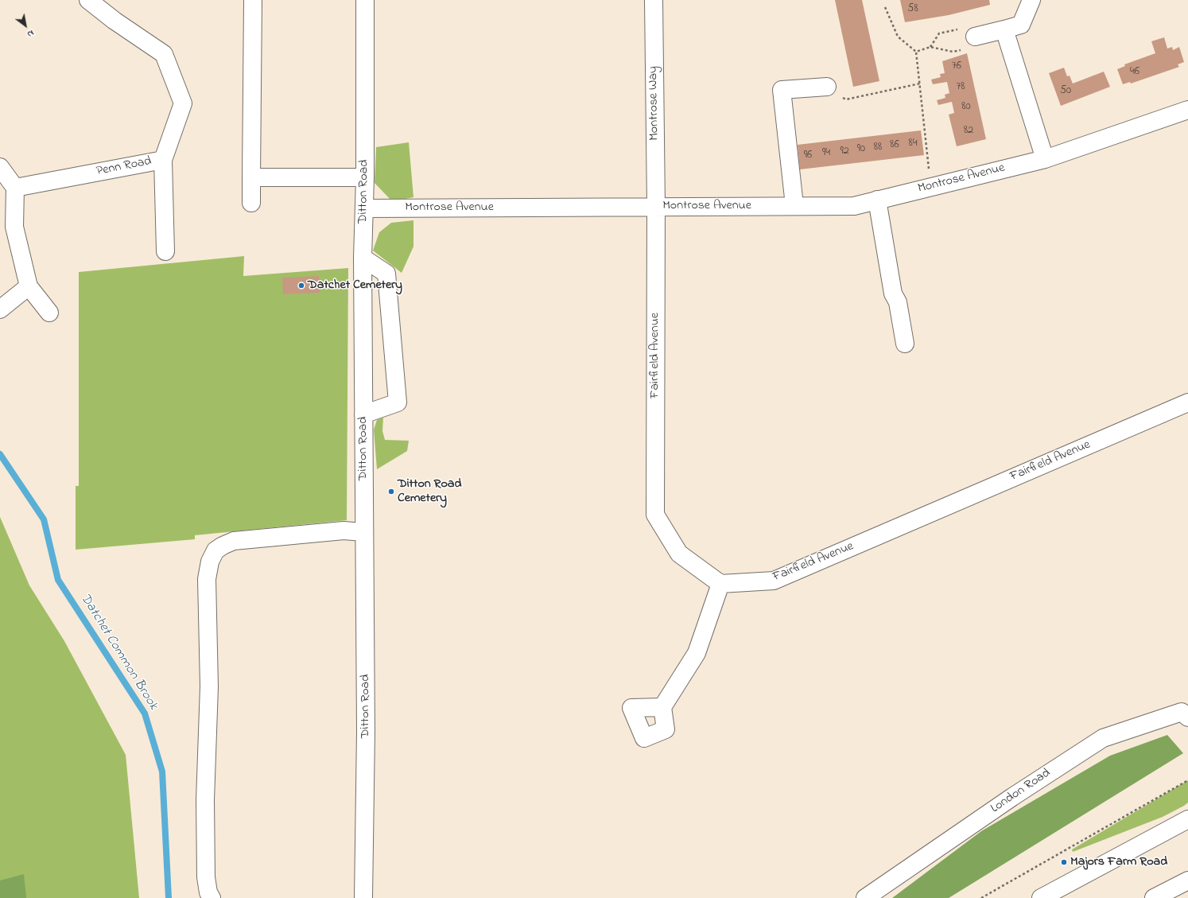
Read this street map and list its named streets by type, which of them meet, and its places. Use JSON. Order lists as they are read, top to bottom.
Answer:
{
  "streets": {
    "main road": [
      "Montrose Way",
      "Penn Road",
      "Montrose Avenue",
      "Ditton Road",
      "Fairfield Avenue",
      "London Road"
    ]
  },
  "crossings": [
    ["Montrose Way", "Montrose Avenue"],
    ["Montrose Way", "Fairfield Avenue"],
    ["Montrose Avenue", "Ditton Road"],
    ["Montrose Avenue", "Fairfield Avenue"]
  ],
  "water": ["Datchet Common Brook"],
  "places": ["Datchet Cemetery", "Ditton Road Cemetery", "Majors Farm Road"],
  "house_numbers": [
    "58",
    "76",
    "46",
    "78",
    "50",
    "80",
    "82",
    "84",
    "86",
    "88",
    "90",
    "92",
    "94",
    "96"
  ],
  "north": "bottom right"
}
